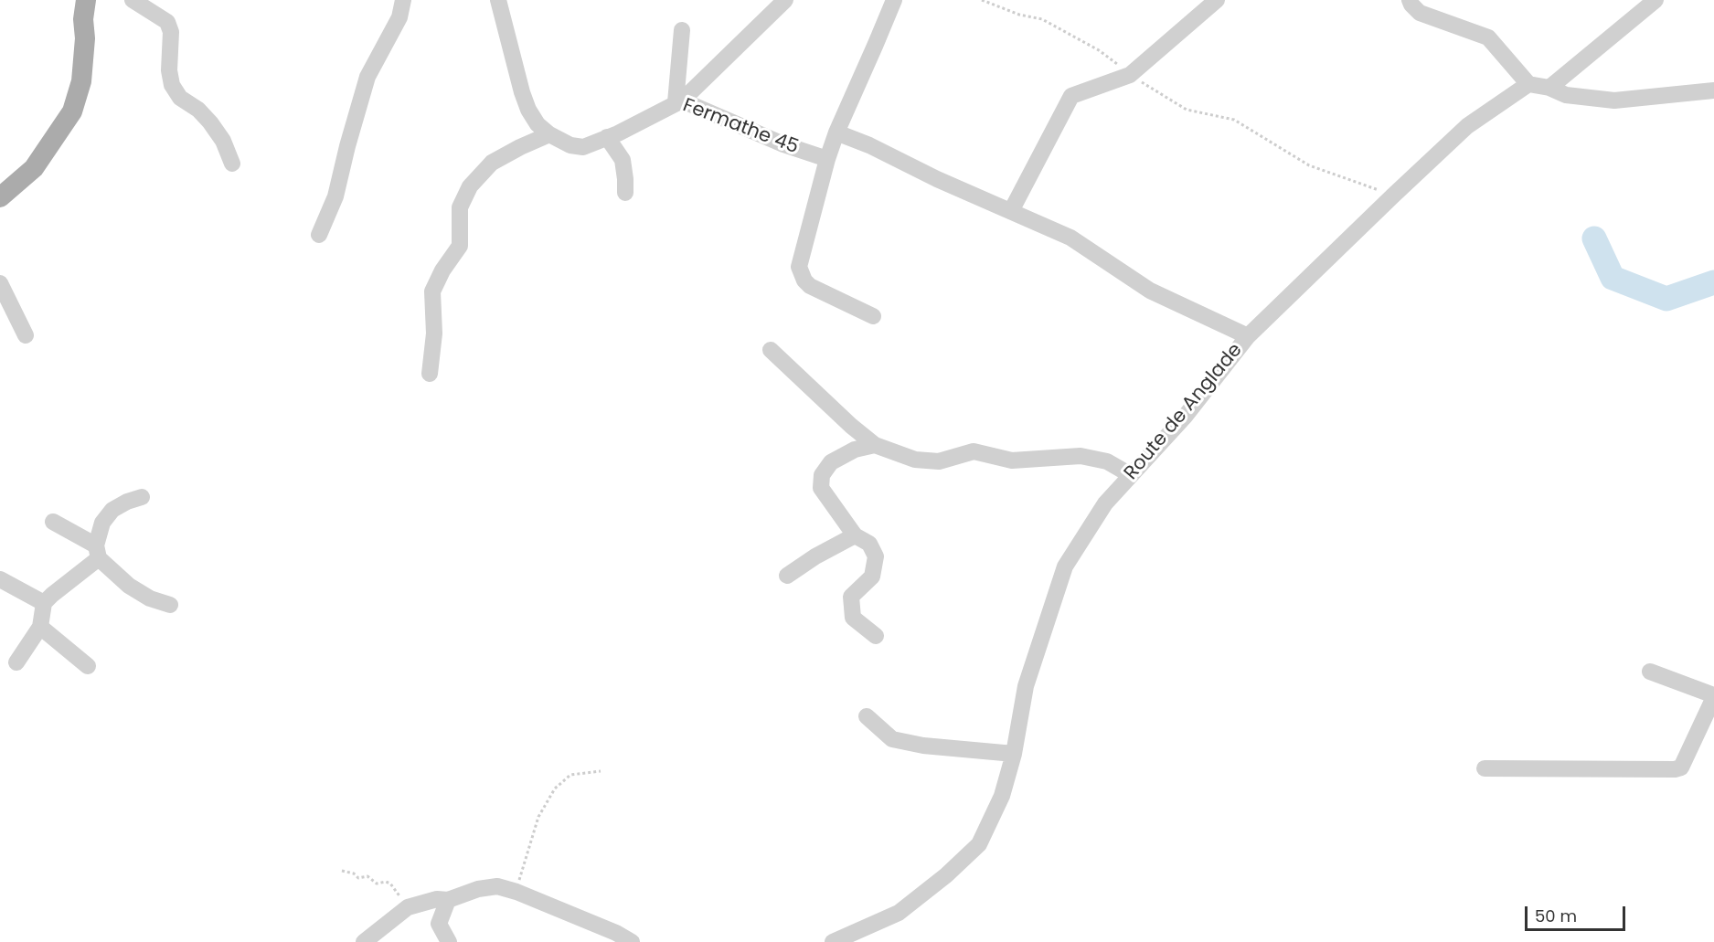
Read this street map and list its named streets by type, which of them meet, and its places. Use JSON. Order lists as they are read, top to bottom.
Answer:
{
  "streets": {
    "street": ["Fermathe 45", "Route de Anglade"]
  },
  "scale_bar": "50 m"
}
